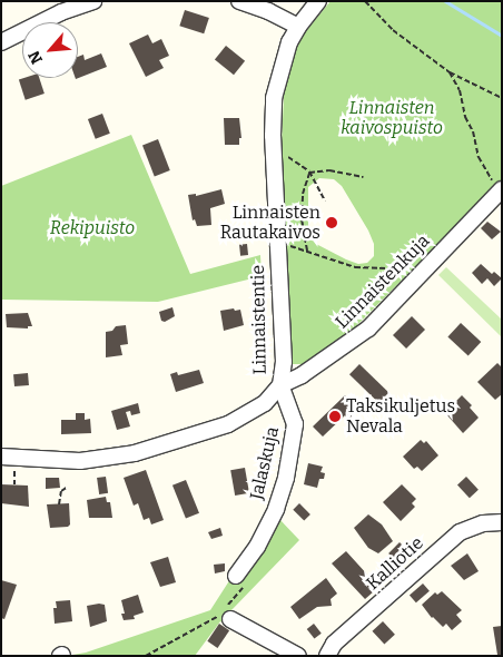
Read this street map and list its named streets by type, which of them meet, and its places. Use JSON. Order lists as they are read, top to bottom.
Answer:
{
  "streets": {
    "street": [
      "Linnaistenkuja",
      "Linnaistentie",
      "Jalaskuja",
      "Kalliotie"
    ]
  },
  "crossings": [
    ["Linnaistenkuja", "Linnaistentie"],
    ["Linnaistenkuja", "Jalaskuja"],
    ["Linnaistentie", "Jalaskuja"]
  ],
  "parks": ["Linnaisten kaivospuisto", "Rekipuisto"],
  "places": ["Linnaisten Rautakaivos", "Taksikuljetus Nevala"],
  "north": "bottom left"
}
